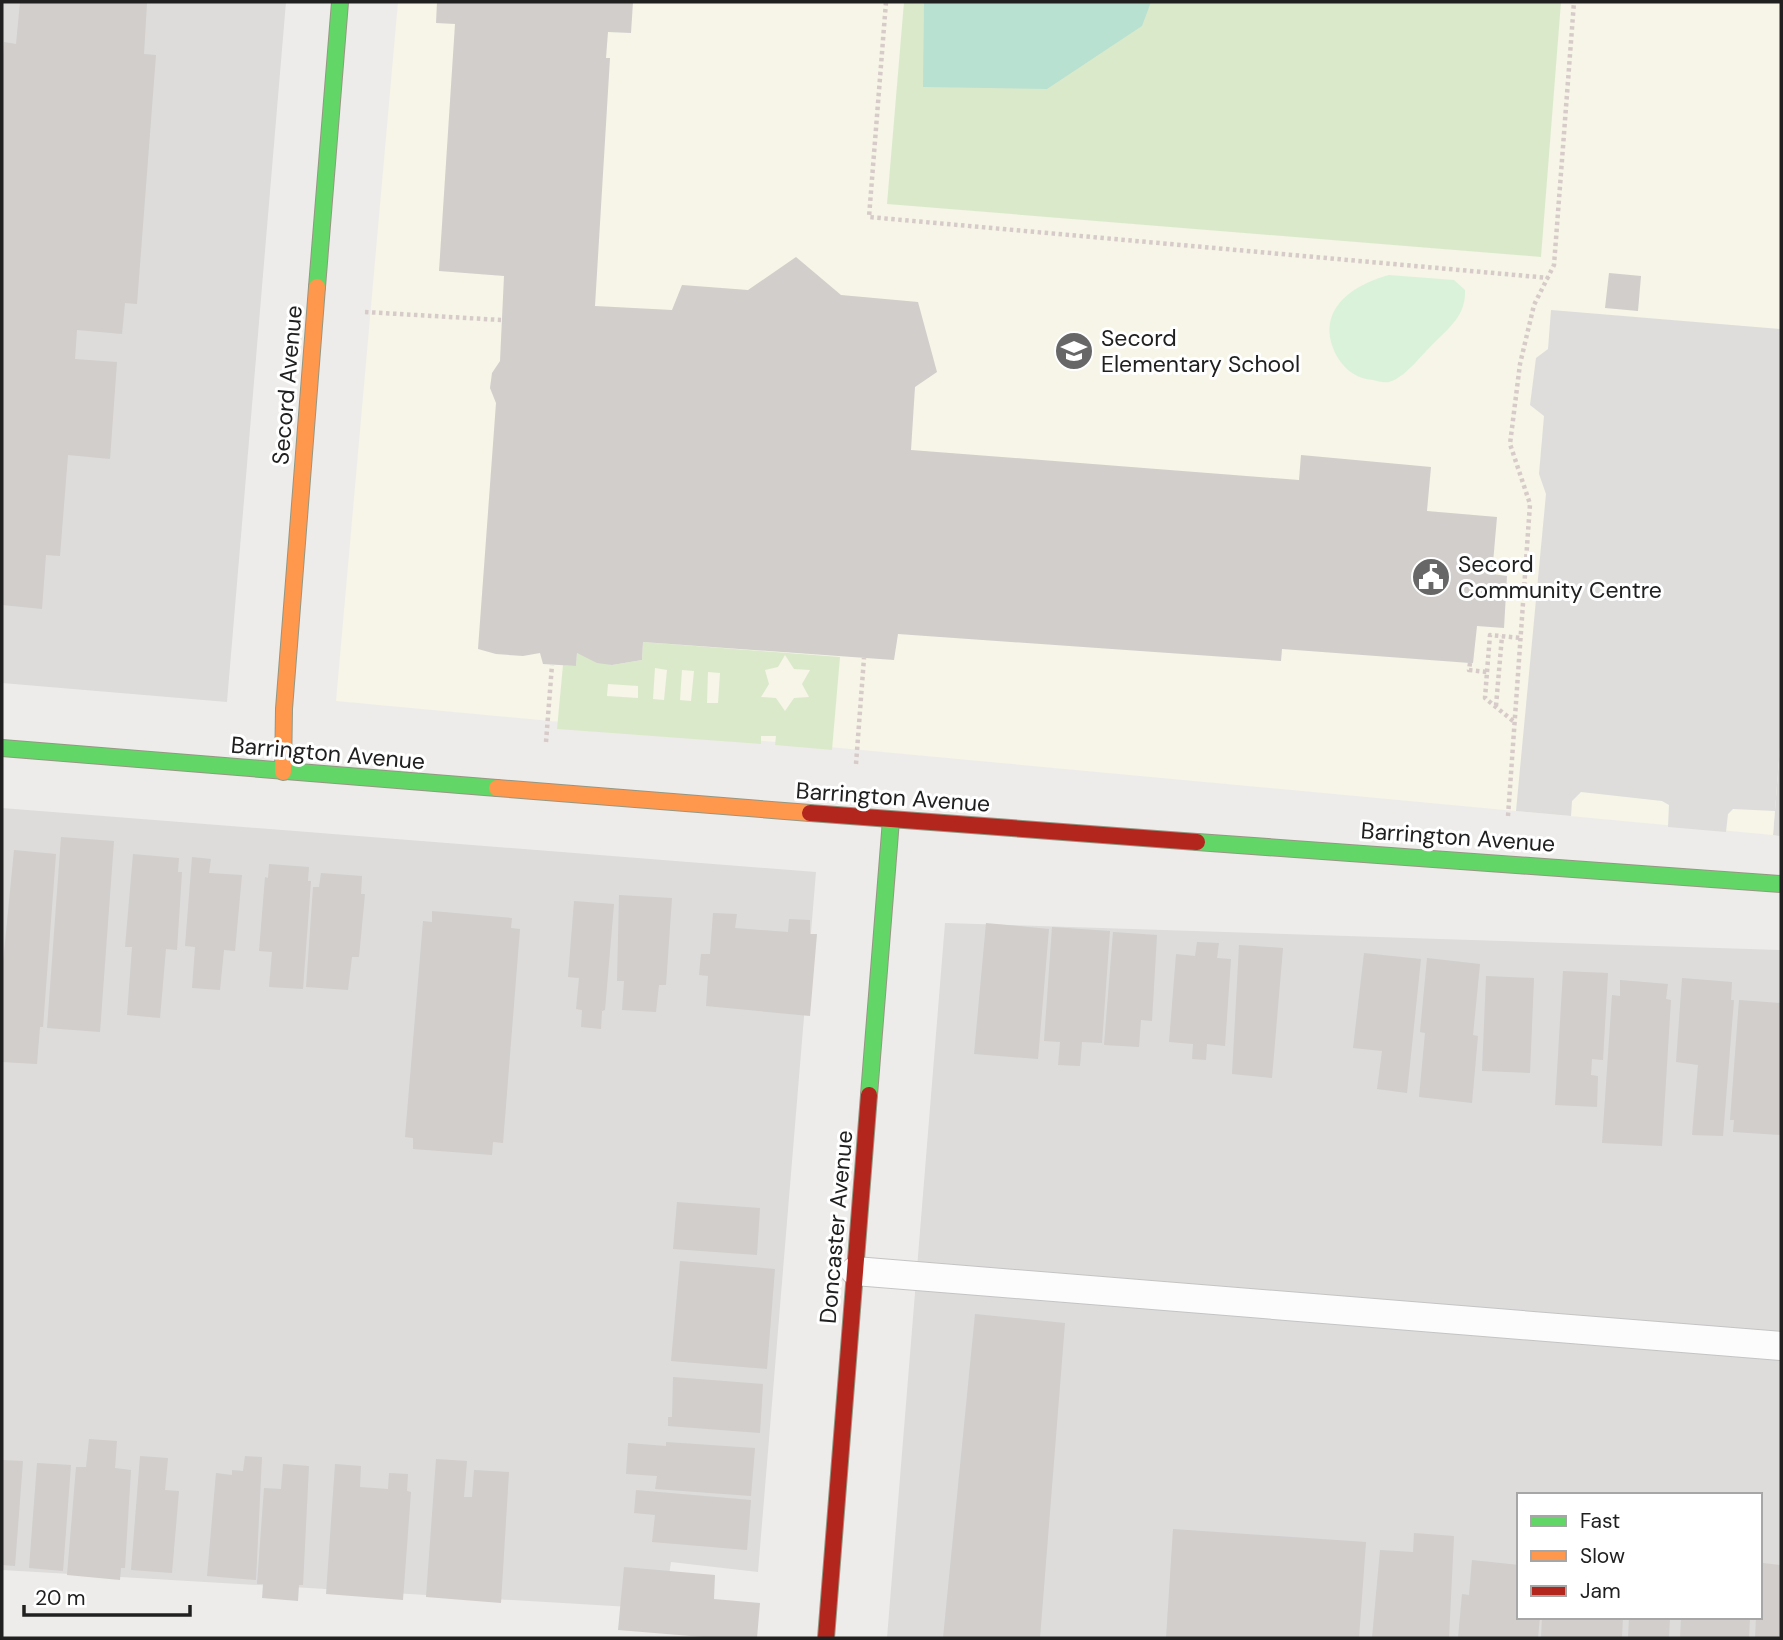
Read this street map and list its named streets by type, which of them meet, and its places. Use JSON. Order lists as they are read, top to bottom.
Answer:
{
  "streets": {
    "street": ["Secord Avenue", "Barrington Avenue", "Doncaster Avenue"]
  },
  "crossings": [
    ["Secord Avenue", "Barrington Avenue"],
    ["Barrington Avenue", "Doncaster Avenue"]
  ],
  "places": {
    "school or university": ["Secord Elementary School"],
    "public building": ["Secord Community Centre"]
  },
  "legend": ["Fast", "Slow", "Jam"],
  "scale_bar": "20 m"
}
